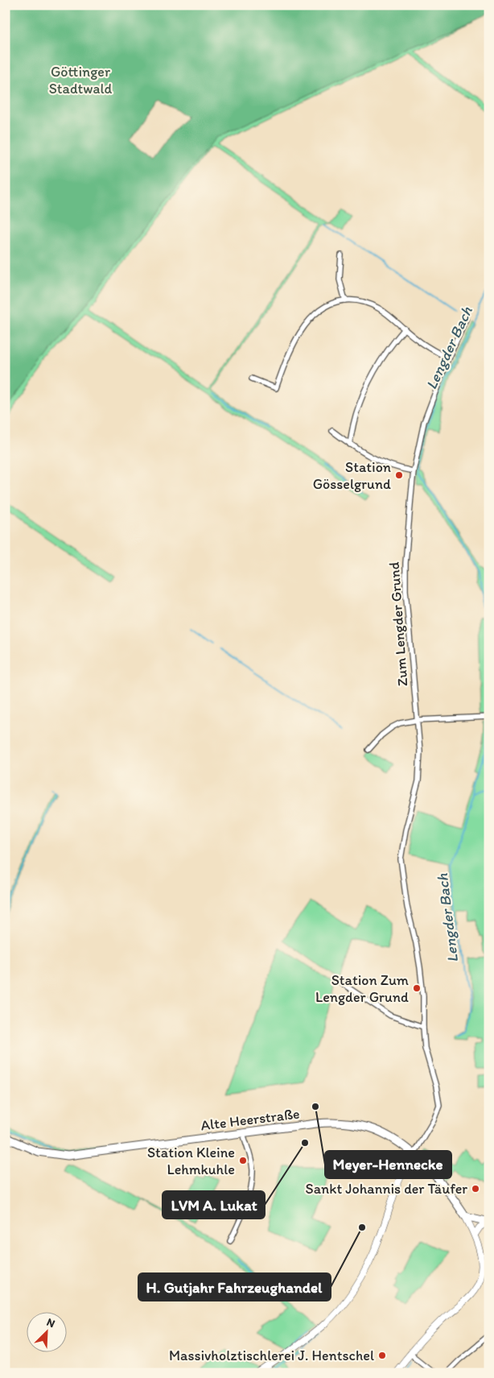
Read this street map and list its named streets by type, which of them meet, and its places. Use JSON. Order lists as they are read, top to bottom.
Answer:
{
  "streets": {
    "main road": ["Alte Heerstraße"],
    "street": ["Zum Lengder Grund"]
  },
  "crossings": [
    ["Zum Lengder Grund", "Alte Heerstraße"]
  ],
  "water": ["Lengder Bach"],
  "parks": ["Göttinger Stadtwald"],
  "places": [
    "Station Gösselgrund",
    "Station Zum Lengder Grund",
    "Meyer-Hennecke",
    "LVM A. Lukat",
    "Station Kleine Lehmkuhle",
    "Sankt Johannis der Täufer",
    "H. Gutjahr Fahrzeughandel",
    "Massivholztischlerei J. Hentschel"
  ],
  "north": "top right"
}
